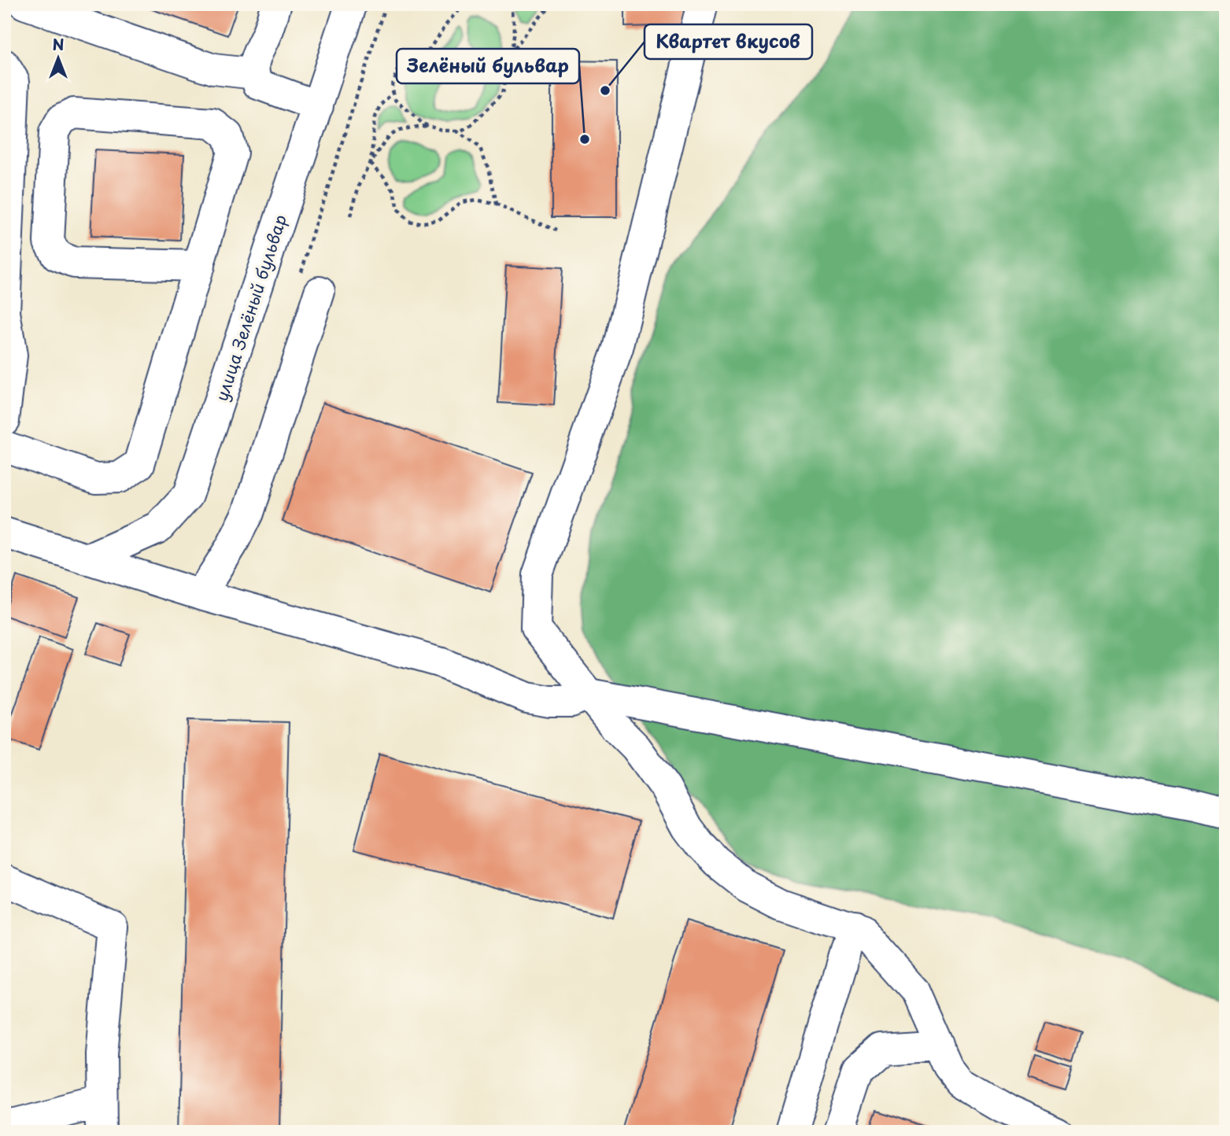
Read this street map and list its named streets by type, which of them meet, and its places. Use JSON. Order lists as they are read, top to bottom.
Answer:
{
  "streets": {
    "street": ["улица Зелёный бульвар"]
  },
  "places": ["Квартет вкусов", "Зелёный бульвар"],
  "north": "top"
}
